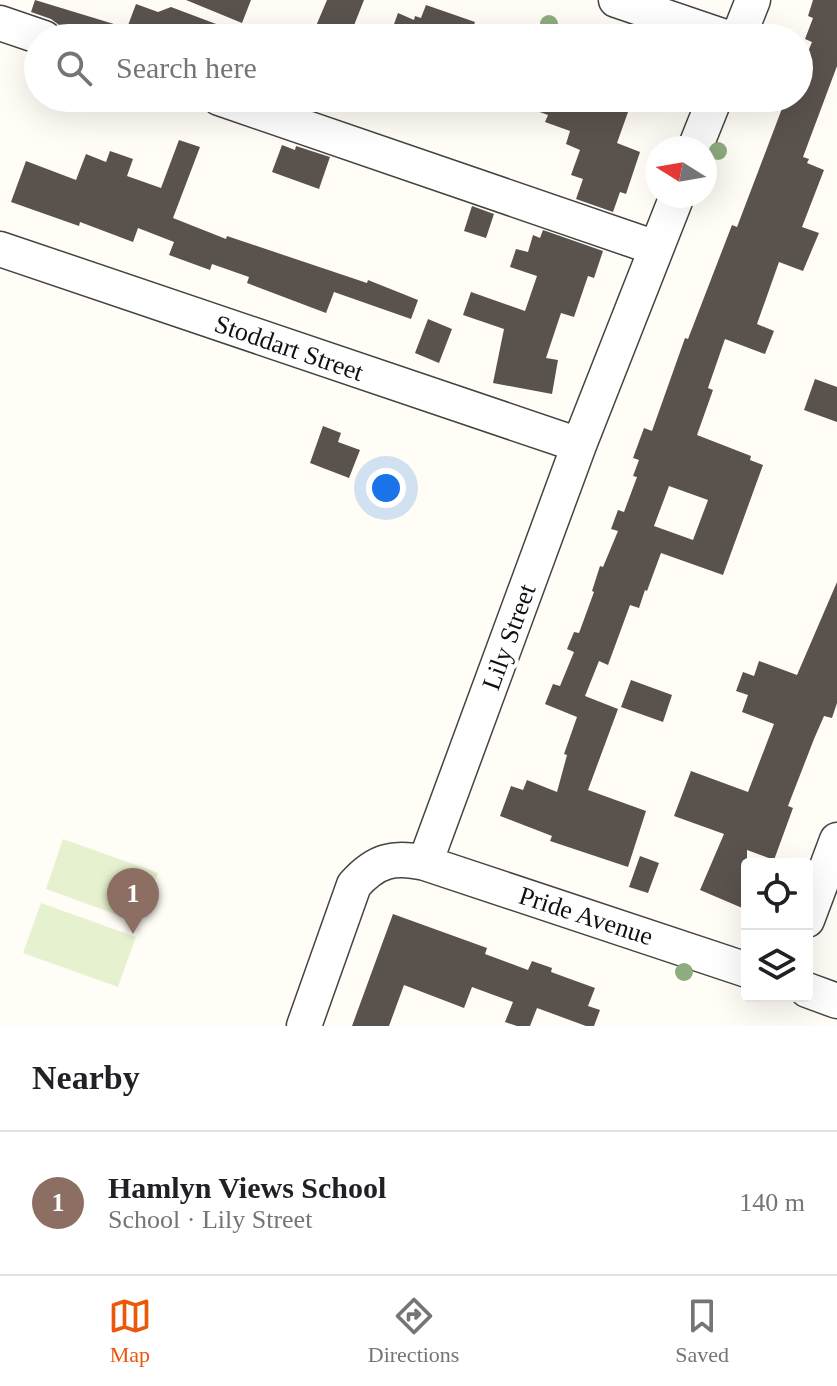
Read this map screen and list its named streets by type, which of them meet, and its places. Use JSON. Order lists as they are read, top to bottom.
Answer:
{
  "streets": {
    "street": ["Stoddart Street", "Lily Street", "Pride Avenue"]
  },
  "crossings": [
    ["Stoddart Street", "Lily Street"],
    ["Lily Street", "Pride Avenue"]
  ],
  "north": "left",
  "page": {
    "search": "Search here",
    "pins": "1",
    "heading": "Nearby",
    "list": [
      {
        "mark": "1",
        "name": "Hamlyn Views School",
        "note": "School · Lily Street",
        "value": "140 m"
      }
    ],
    "nav": ["Map", "Directions", "Saved"]
  }
}
